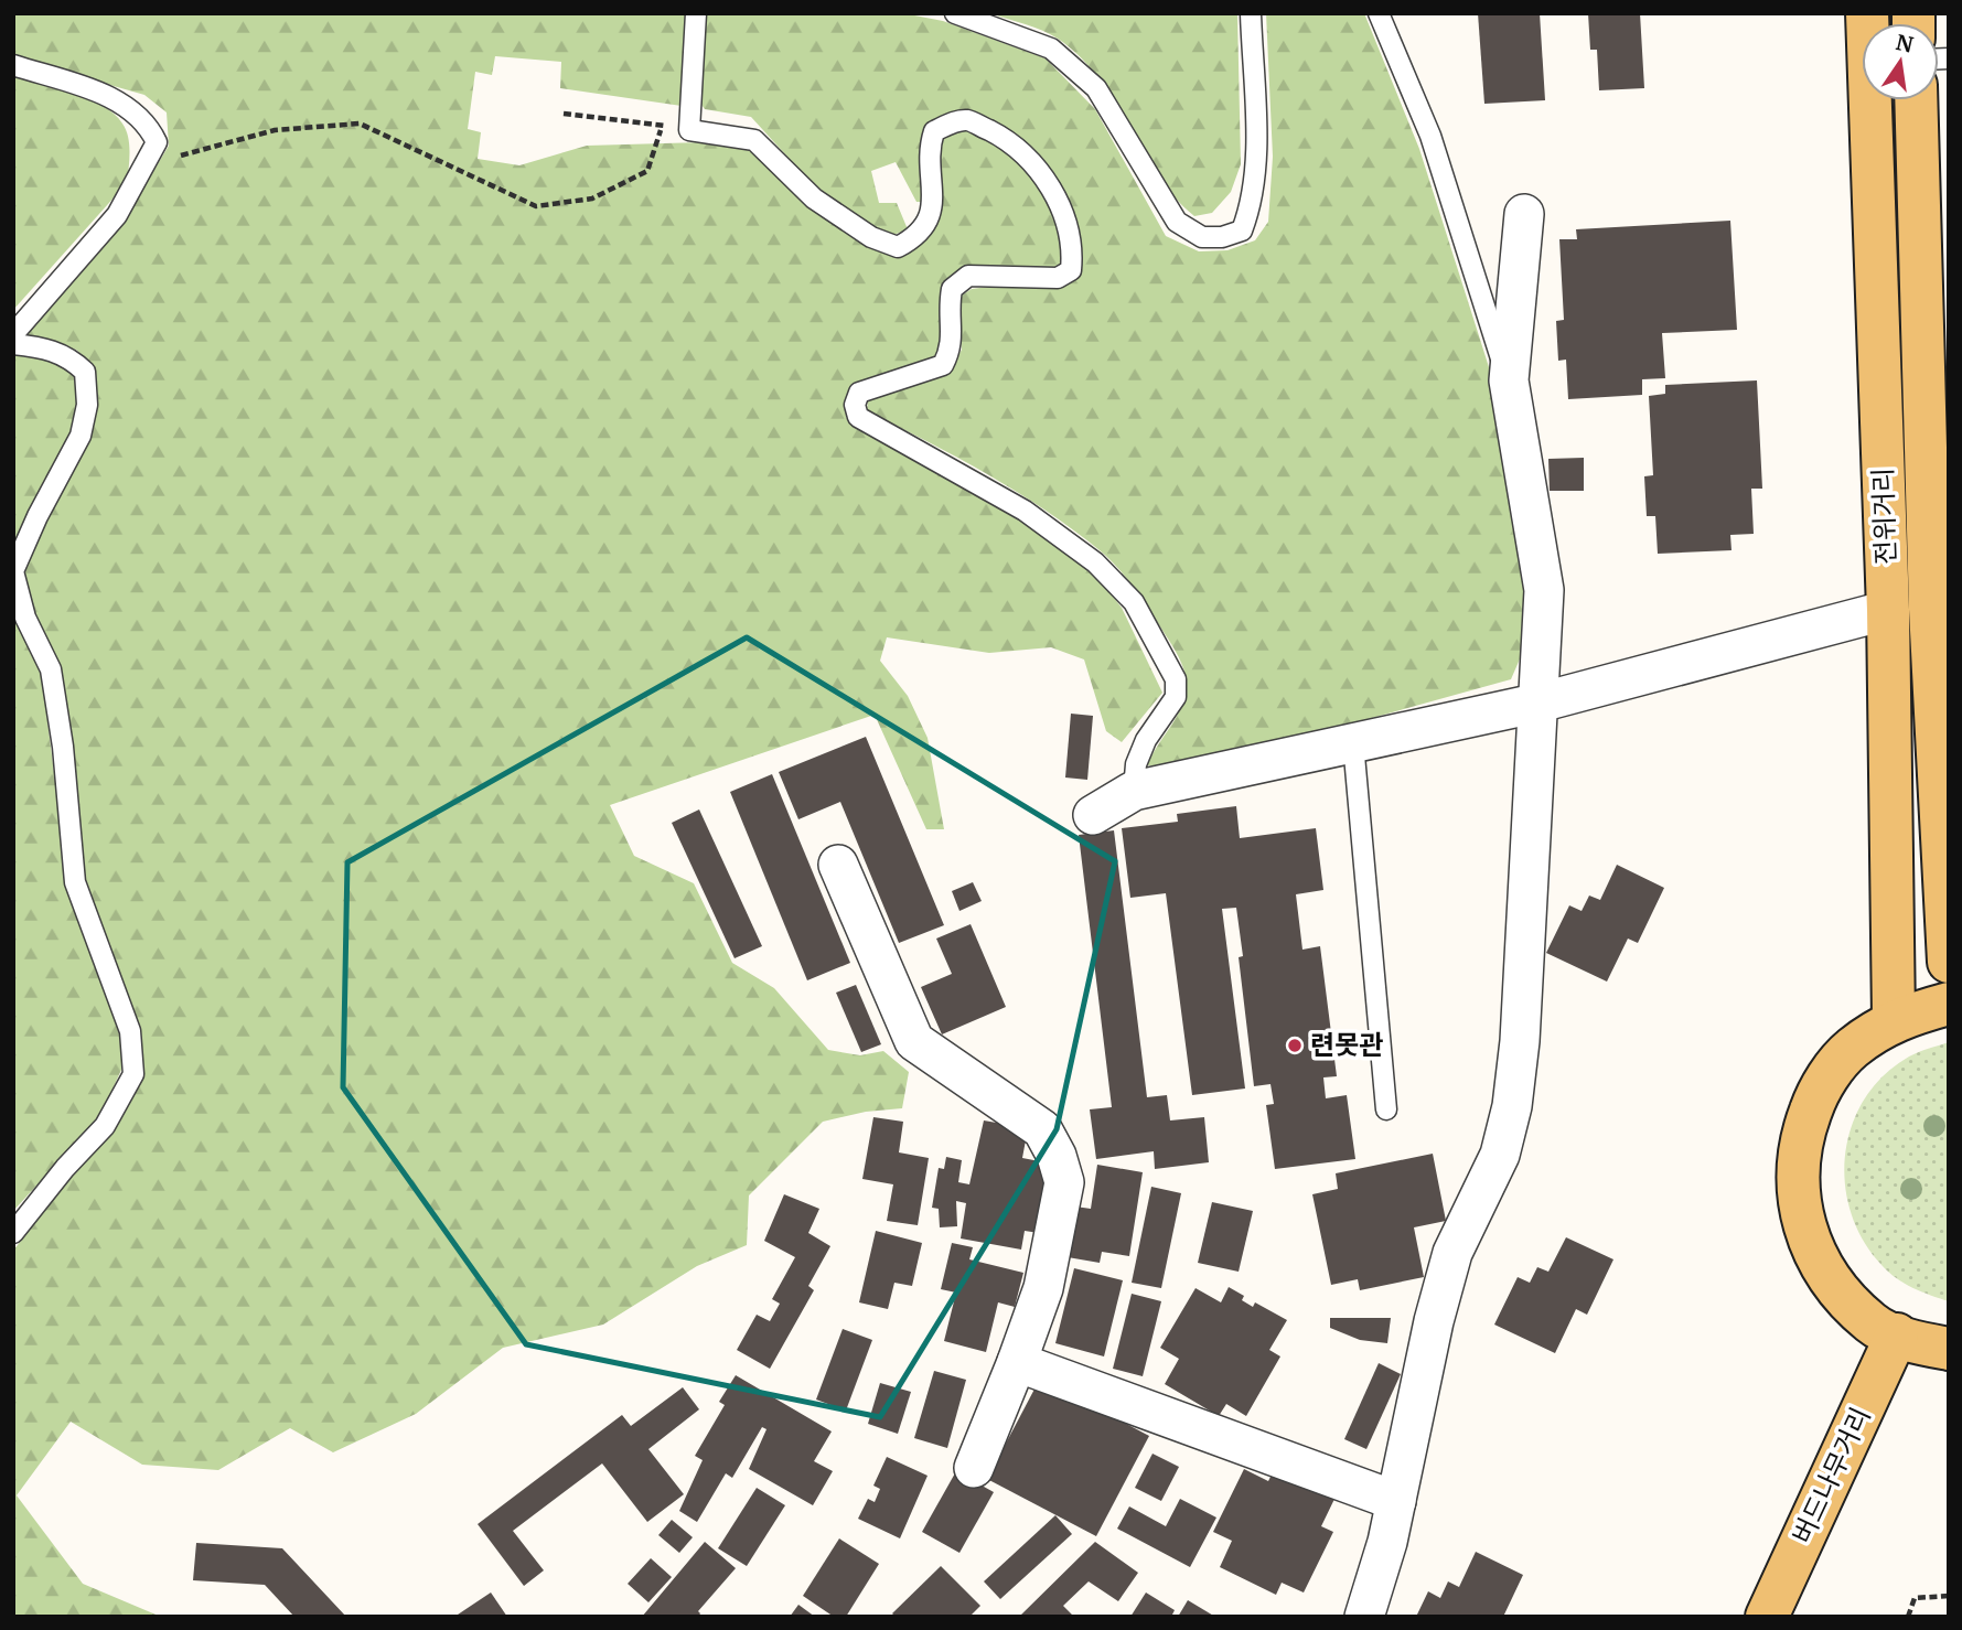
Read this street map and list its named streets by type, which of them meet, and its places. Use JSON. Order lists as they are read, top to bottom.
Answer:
{
  "streets": {
    "main road": ["전위거리", "버드나무거리"]
  },
  "places": ["련못관"],
  "north": "top"
}
